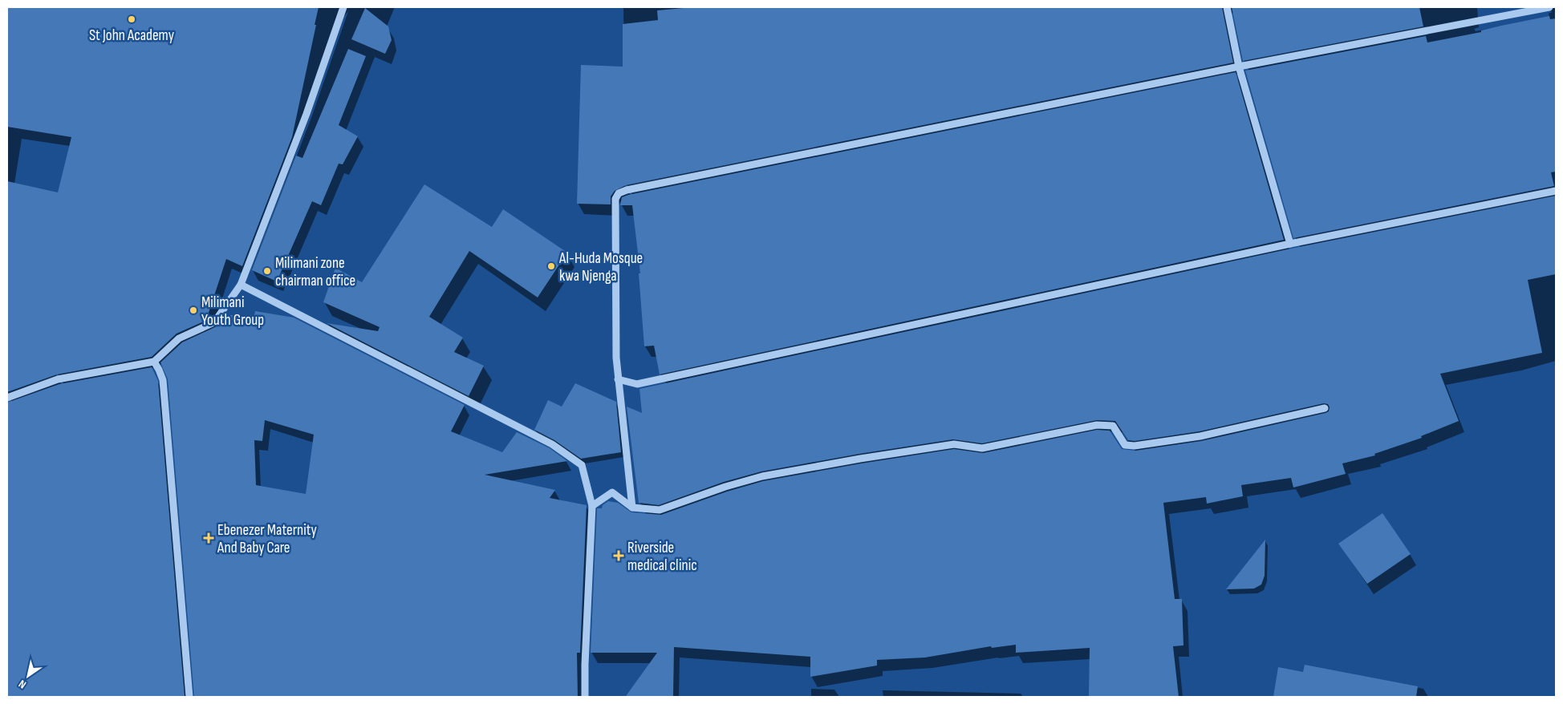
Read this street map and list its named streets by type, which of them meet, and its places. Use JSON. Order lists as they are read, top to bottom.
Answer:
{
  "places": {
    "other": [
      "St John Academy",
      "Al-Huda Mosque kwa Njenga",
      "Milimani zone chairman office",
      "Milimani Youth Group"
    ],
    "health": ["Ebenezer Maternity And Baby Care", "Riverside medical clinic"]
  },
  "north": "bottom left"
}
